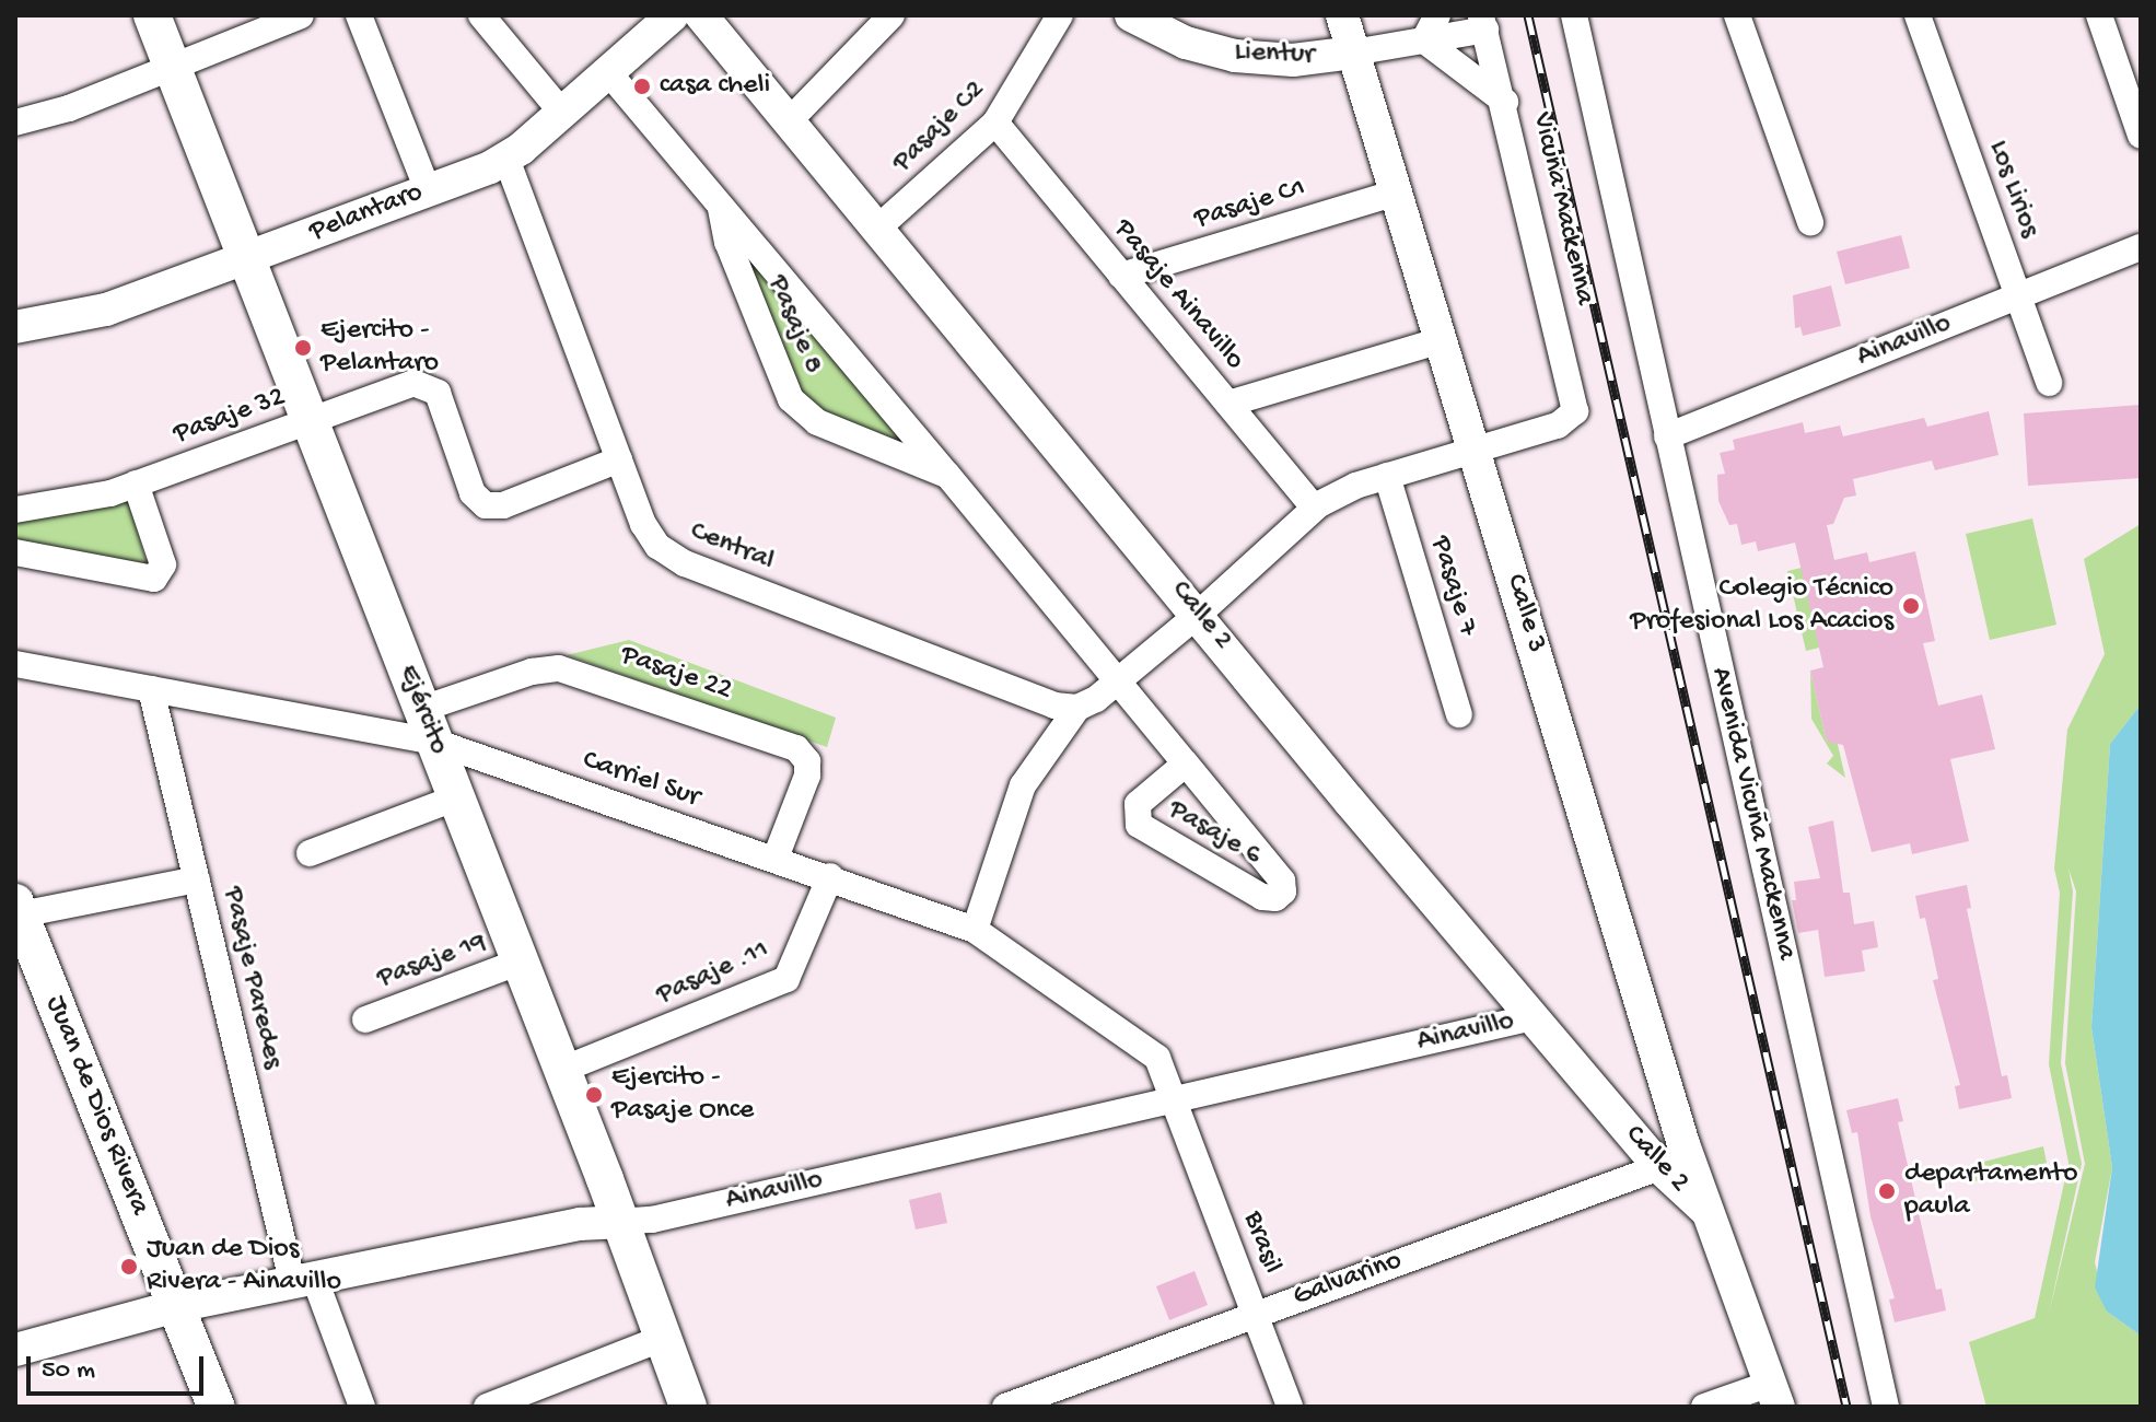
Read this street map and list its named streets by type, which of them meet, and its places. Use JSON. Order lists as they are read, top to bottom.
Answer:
{
  "streets": {
    "main road": ["Ejército", "Juan de Dios Rivera"],
    "street": [
      "Lientur",
      "Pasaje C2",
      "Los Lirios",
      "Pasaje C1",
      "Vicuña Mackenna",
      "Pelantaro",
      "Pasaje Ainavillo",
      "Pasaje 8",
      "Ainavillo",
      "Pasaje 32",
      "Central",
      "Pasaje 7",
      "Calle 3",
      "Calle 2",
      "Pasaje 22",
      "Carriel Sur",
      "Avenida Vicuña Mackenna",
      "Pasaje 6",
      "Pasaje 19",
      "Pasaje .11",
      "Pasaje Paredes",
      "Brasil",
      "Galvarino"
    ]
  },
  "crossings": [
    ["Lientur", "Vicuña Mackenna"],
    ["Lientur", "Calle 3"],
    ["Pasaje C2", "Pasaje Ainavillo"],
    ["Pasaje C2", "Calle 2"],
    ["Los Lirios", "Ainavillo"],
    ["Pasaje C1", "Pasaje Ainavillo"],
    ["Pasaje C1", "Calle 3"],
    ["Vicuña Mackenna", "Calle 3"],
    ["Pelantaro", "Pasaje 8"],
    ["Pelantaro", "Central"],
    ["Pelantaro", "Ejército"],
    ["Pasaje 8", "Pasaje 6"],
    ["Ainavillo", "Calle 2"],
    ["Ainavillo", "Ejército"],
    ["Ainavillo", "Carriel Sur"],
    ["Ainavillo", "Avenida Vicuña Mackenna"],
    ["Ainavillo", "Pasaje Paredes"],
    ["Ainavillo", "Juan de Dios Rivera"],
    ["Ainavillo", "Brasil"],
    ["Pasaje 32", "Central"],
    ["Pasaje 32", "Ejército"],
    ["Calle 3", "Calle 2"],
    ["Calle 3", "Galvarino"],
    ["Calle 2", "Galvarino"],
    ["Pasaje 22", "Ejército"],
    ["Pasaje 22", "Carriel Sur"],
    ["Ejército", "Carriel Sur"],
    ["Ejército", "Pasaje 19"],
    ["Ejército", "Pasaje .11"],
    ["Carriel Sur", "Pasaje .11"],
    ["Carriel Sur", "Pasaje Paredes"],
    ["Carriel Sur", "Brasil"],
    ["Brasil", "Galvarino"]
  ],
  "places": [
    "casa cheli",
    "Ejercito - Pelantaro",
    "Colegio Técnico Profesional Los Acacios",
    "Ejercito - Pasaje Once",
    "departamento paula",
    "Juan de Dios Rivera - Ainavillo"
  ],
  "scale_bar": "50 m"
}
